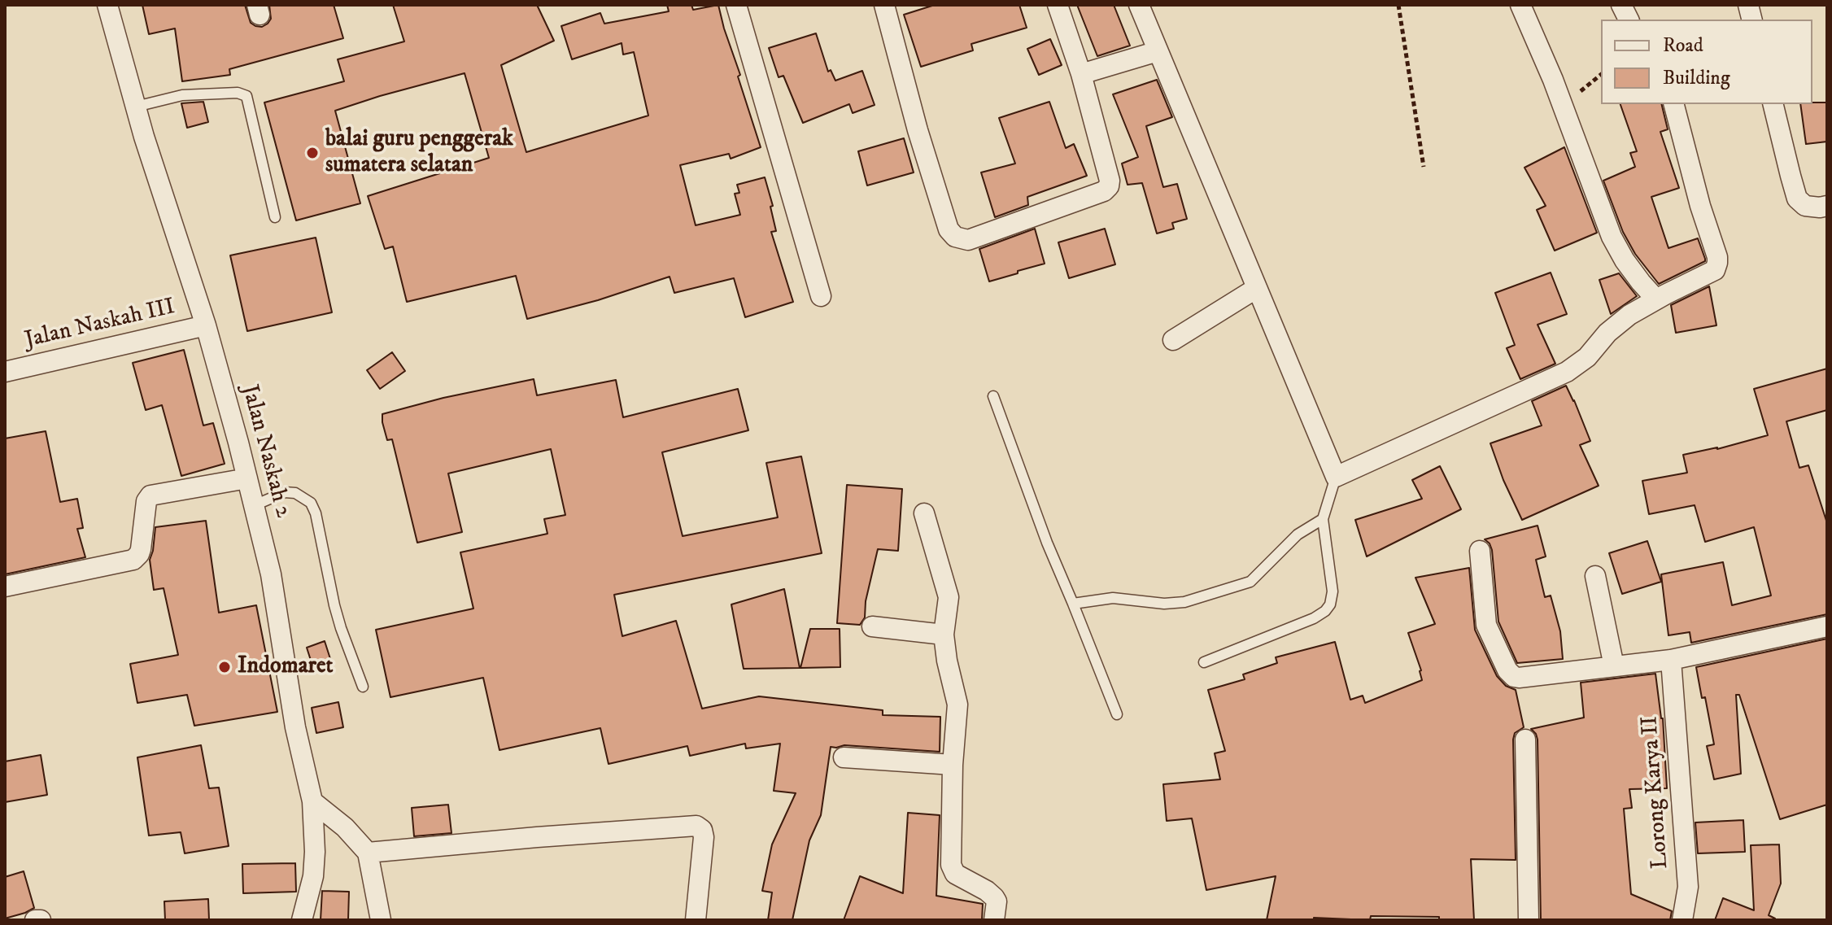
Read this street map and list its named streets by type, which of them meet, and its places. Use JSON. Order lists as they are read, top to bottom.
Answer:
{
  "streets": {
    "street": ["Jalan Naskah III", "Jalan Naskah 2", "Lorong Karya II"]
  },
  "crossings": [
    ["Jalan Naskah III", "Jalan Naskah 2"]
  ],
  "places": ["balai guru penggerak sumatera selatan", "Indomaret"],
  "legend": ["Road", "Building"]
}
